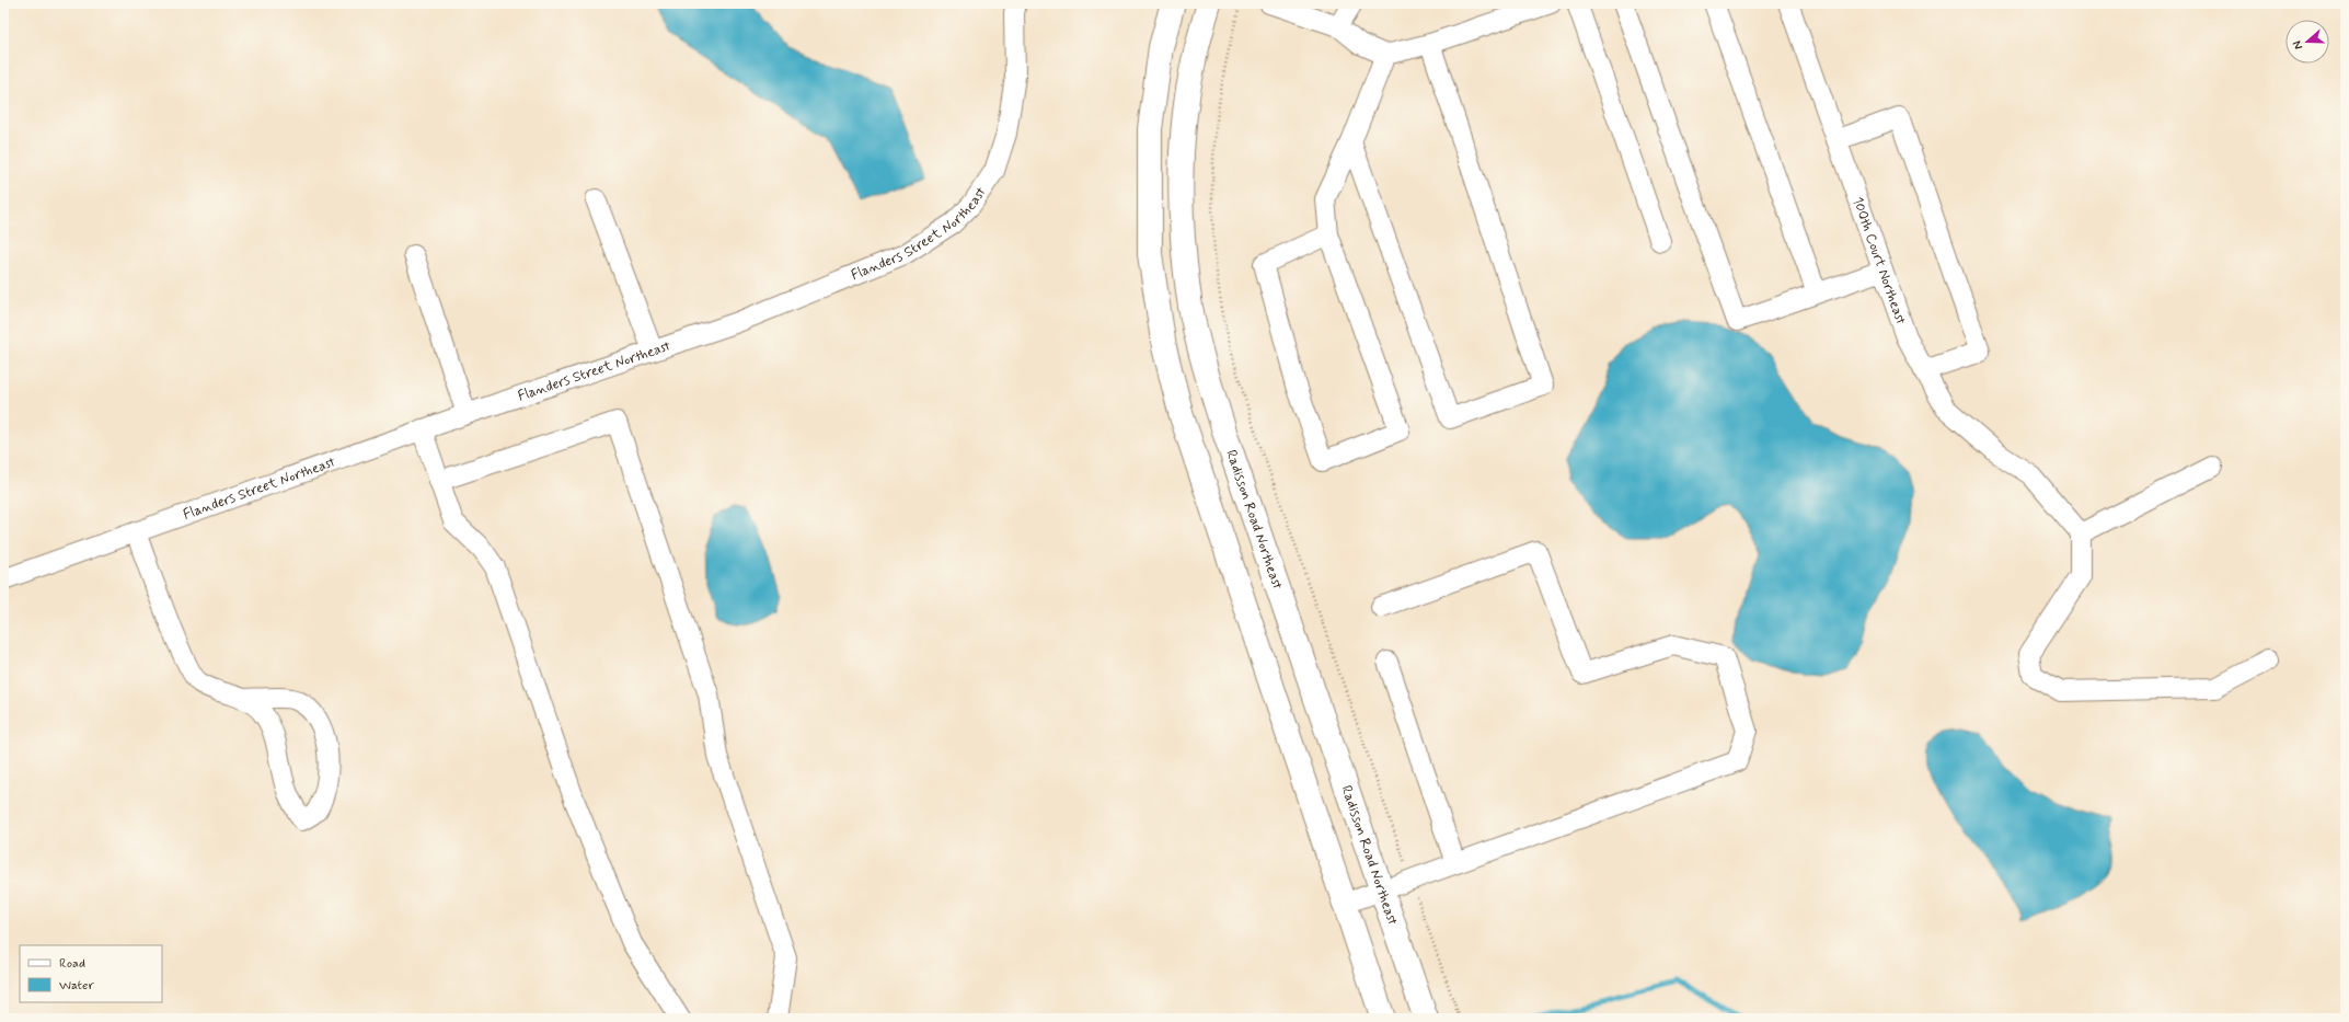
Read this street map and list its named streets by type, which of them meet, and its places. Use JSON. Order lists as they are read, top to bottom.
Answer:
{
  "streets": {
    "main road": ["Radisson Road Northeast"],
    "street": ["Flanders Street Northeast", "100th Court Northeast"]
  },
  "legend": ["Road", "Water"],
  "north": "left"
}
